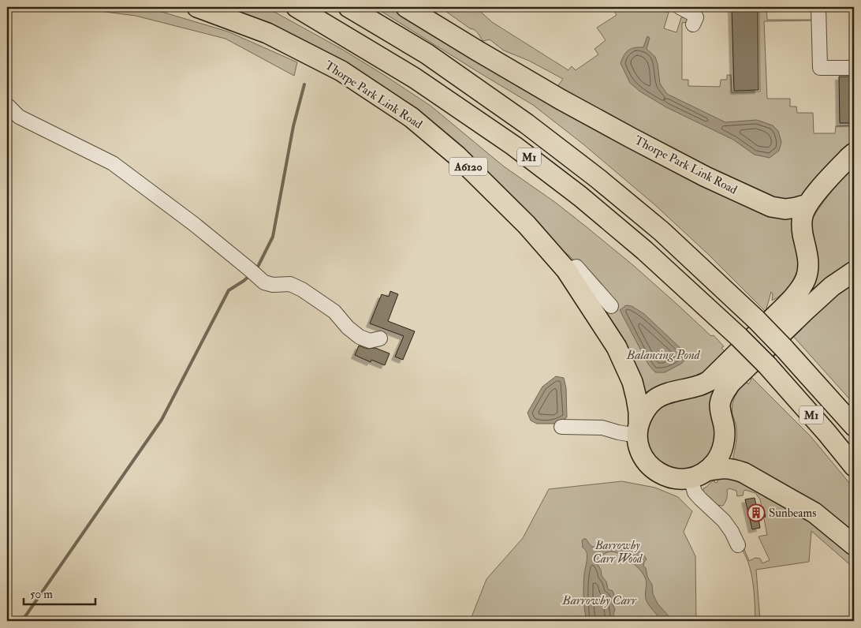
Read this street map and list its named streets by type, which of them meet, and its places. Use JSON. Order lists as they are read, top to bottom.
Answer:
{
  "streets": {
    "highway": ["Thorpe Park Link Road", "M1", "A6120"]
  },
  "water": ["Balancing Pond", "Barrowby Carr"],
  "parks": ["Barrowby Carr Wood"],
  "places": {
    "building": ["Sunbeams"]
  },
  "scale_bar": "50 m"
}
